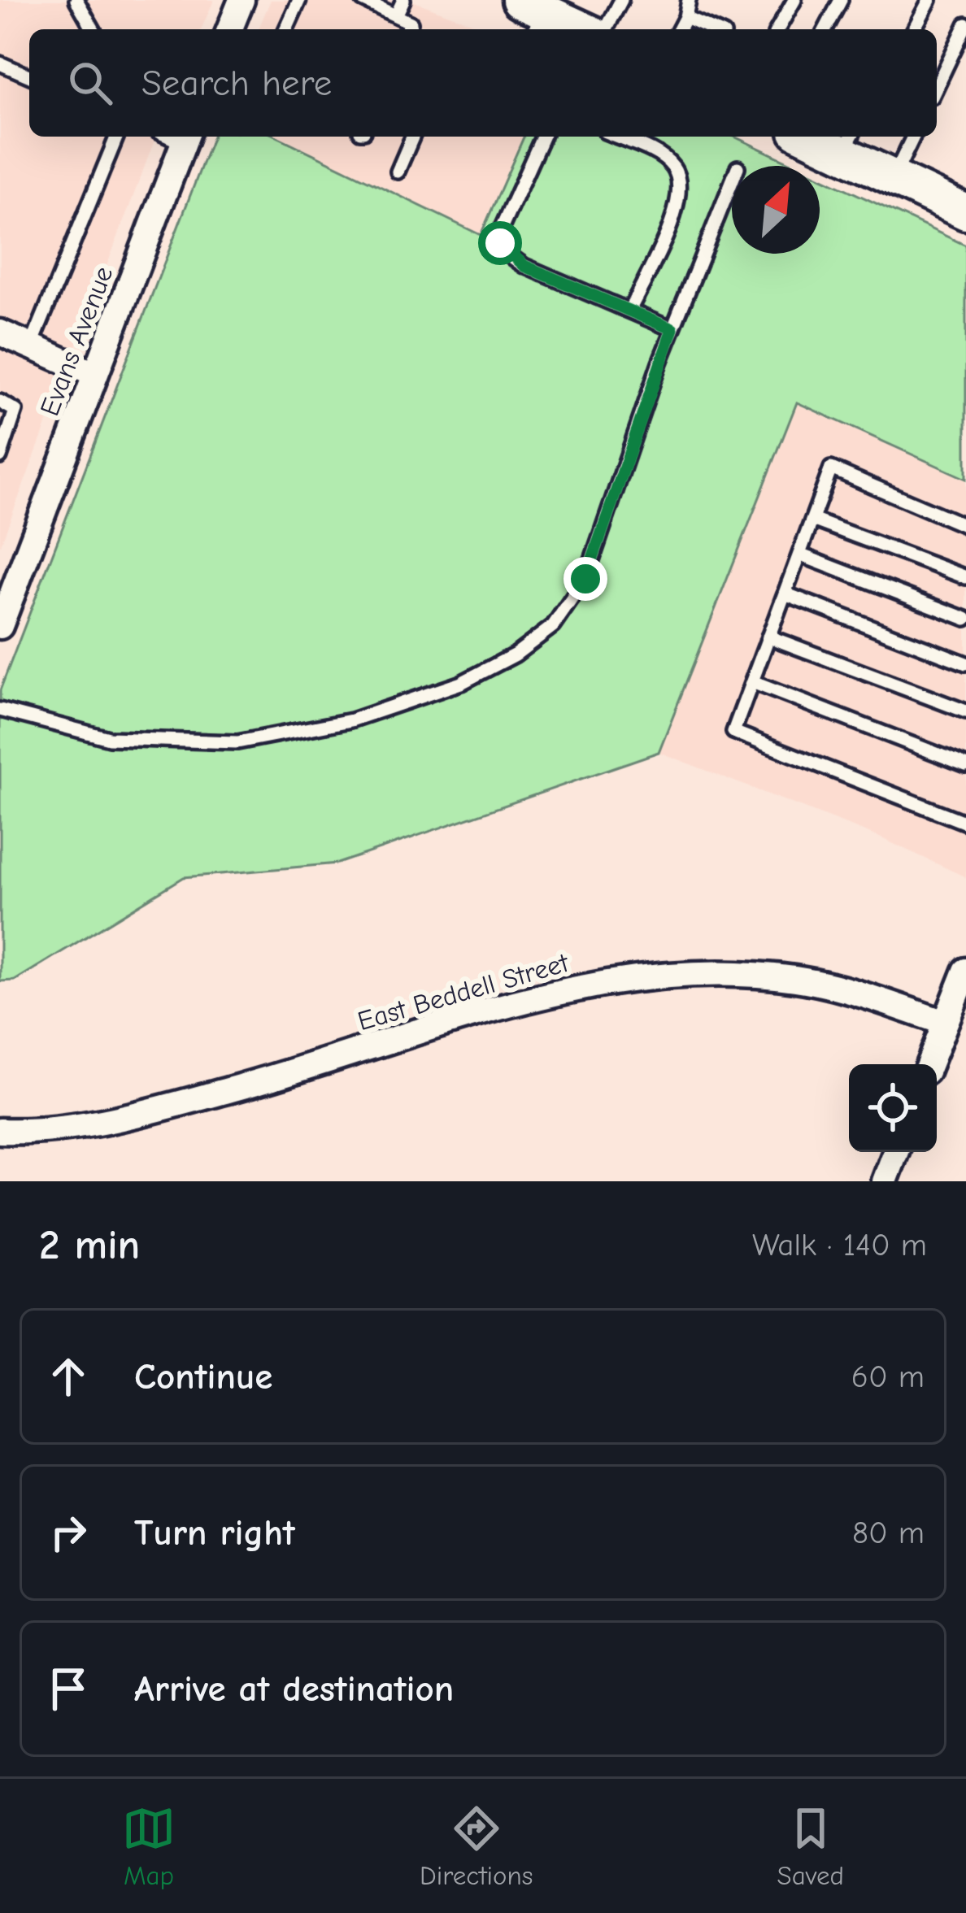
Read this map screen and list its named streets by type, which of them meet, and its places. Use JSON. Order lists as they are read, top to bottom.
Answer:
{
  "streets": {
    "street": ["Evans Avenue", "East Beddell Street"]
  },
  "north": "top right",
  "page": {
    "search": "Search here",
    "heading": ["2 min", "Walk · 140 m"],
    "list": [
      ["Continue", "60 m"],
      ["Turn right", "80 m"],
      "Arrive at destination"
    ],
    "nav": ["Map", "Directions", "Saved"]
  }
}
